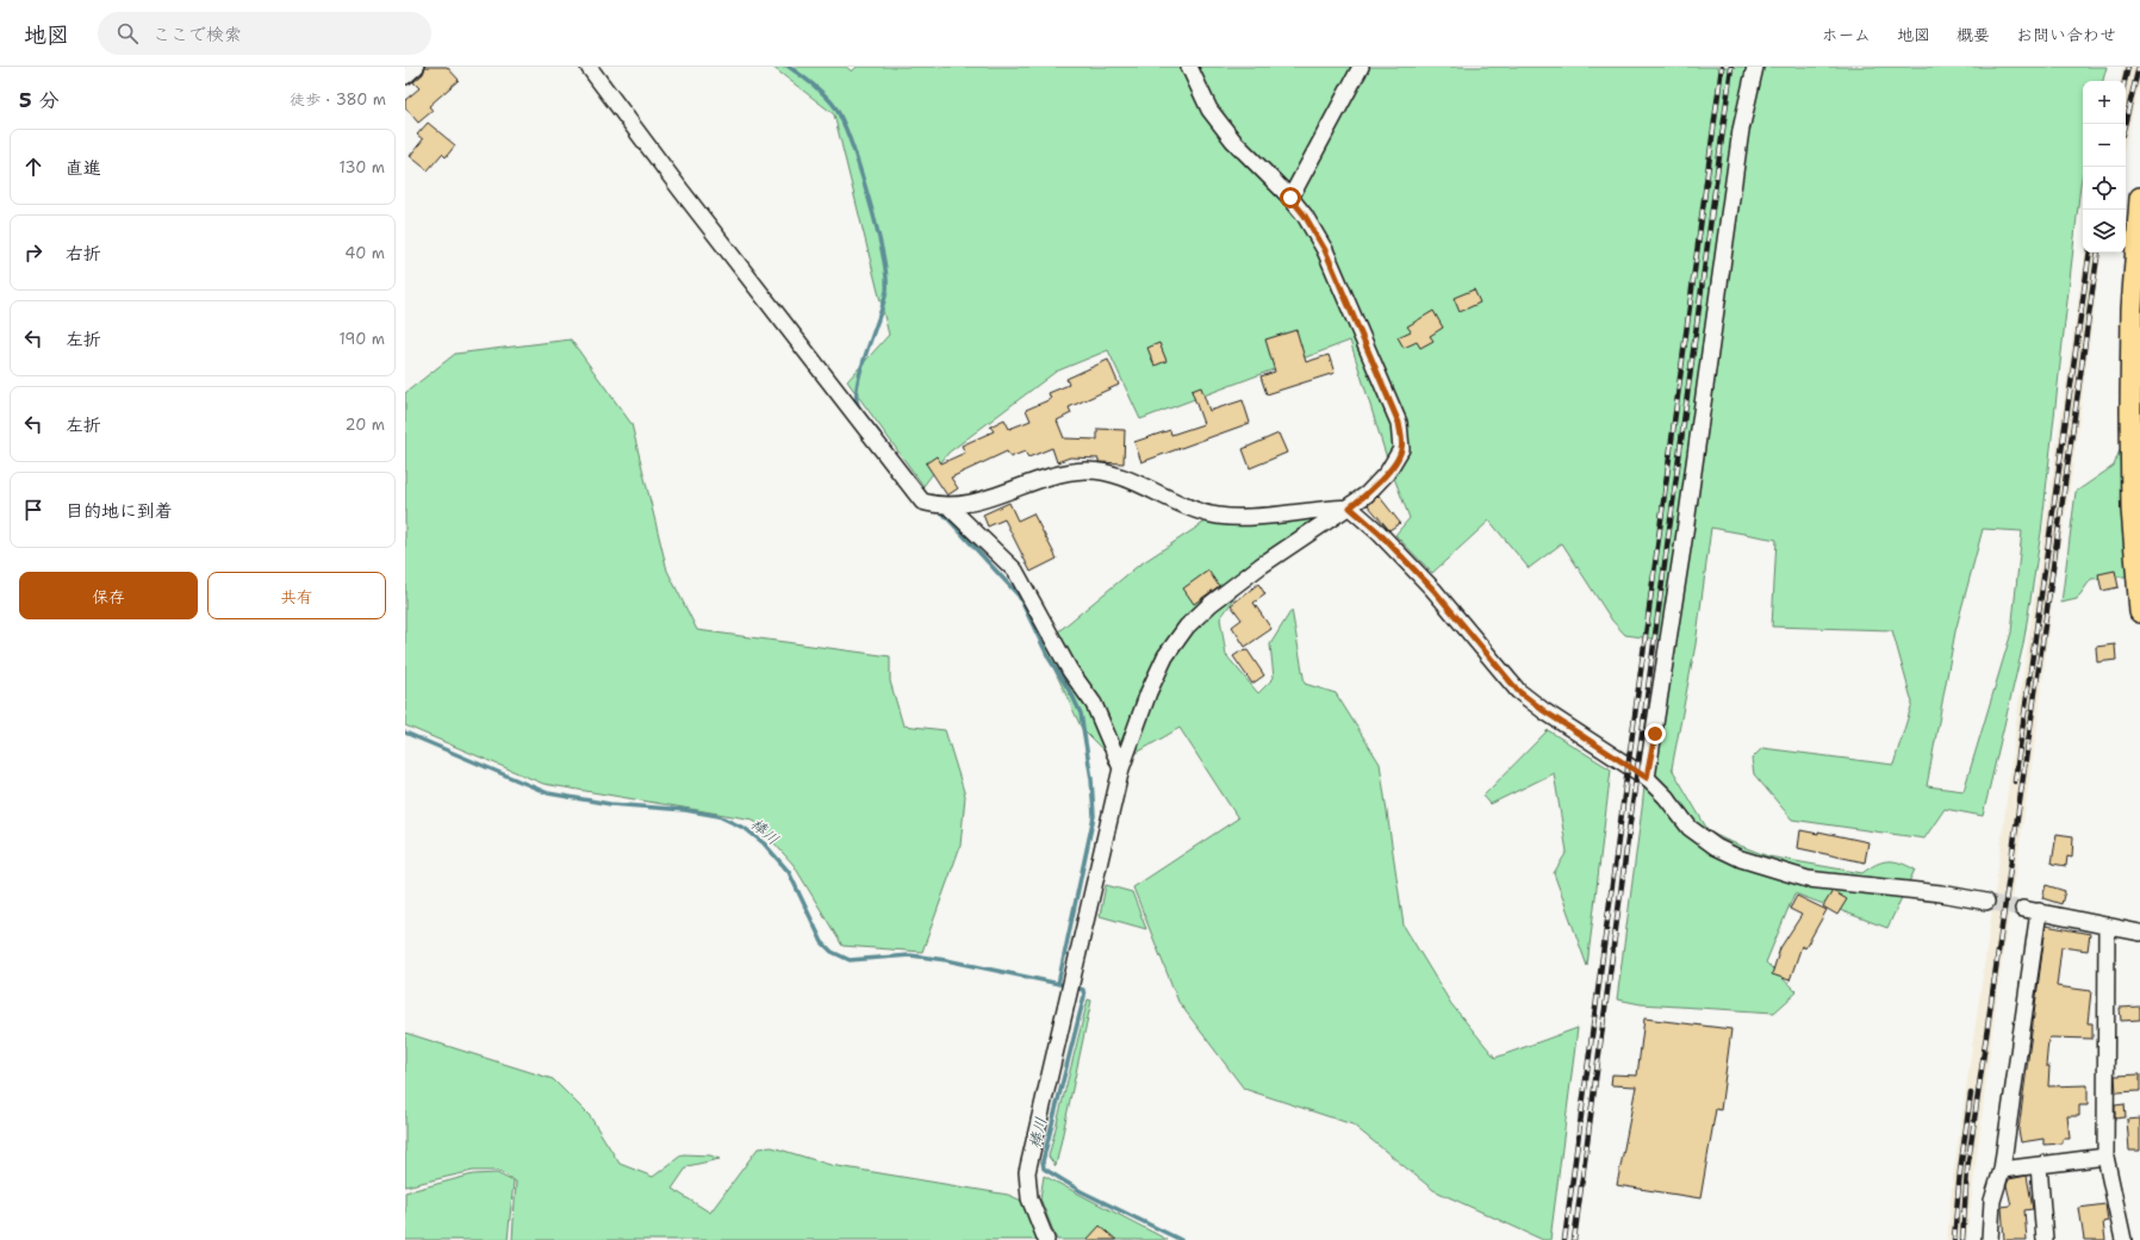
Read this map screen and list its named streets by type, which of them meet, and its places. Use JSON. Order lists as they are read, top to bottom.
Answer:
{
  "water": ["棒川"],
  "page": {
    "header": "地図",
    "search": "ここで検索",
    "nav": [
      "ホーム",
      "地図",
      "概要",
      "お問い合わせ"
    ],
    "heading": ["5 分", "徒歩 · 380 m"],
    "map_buttons": ["+", "−"],
    "list": [
      ["直進", "130 m"],
      ["右折", "40 m"],
      ["左折", "190 m"],
      ["左折", "20 m"],
      "目的地に到着"
    ],
    "buttons": ["保存", "共有"]
  }
}
